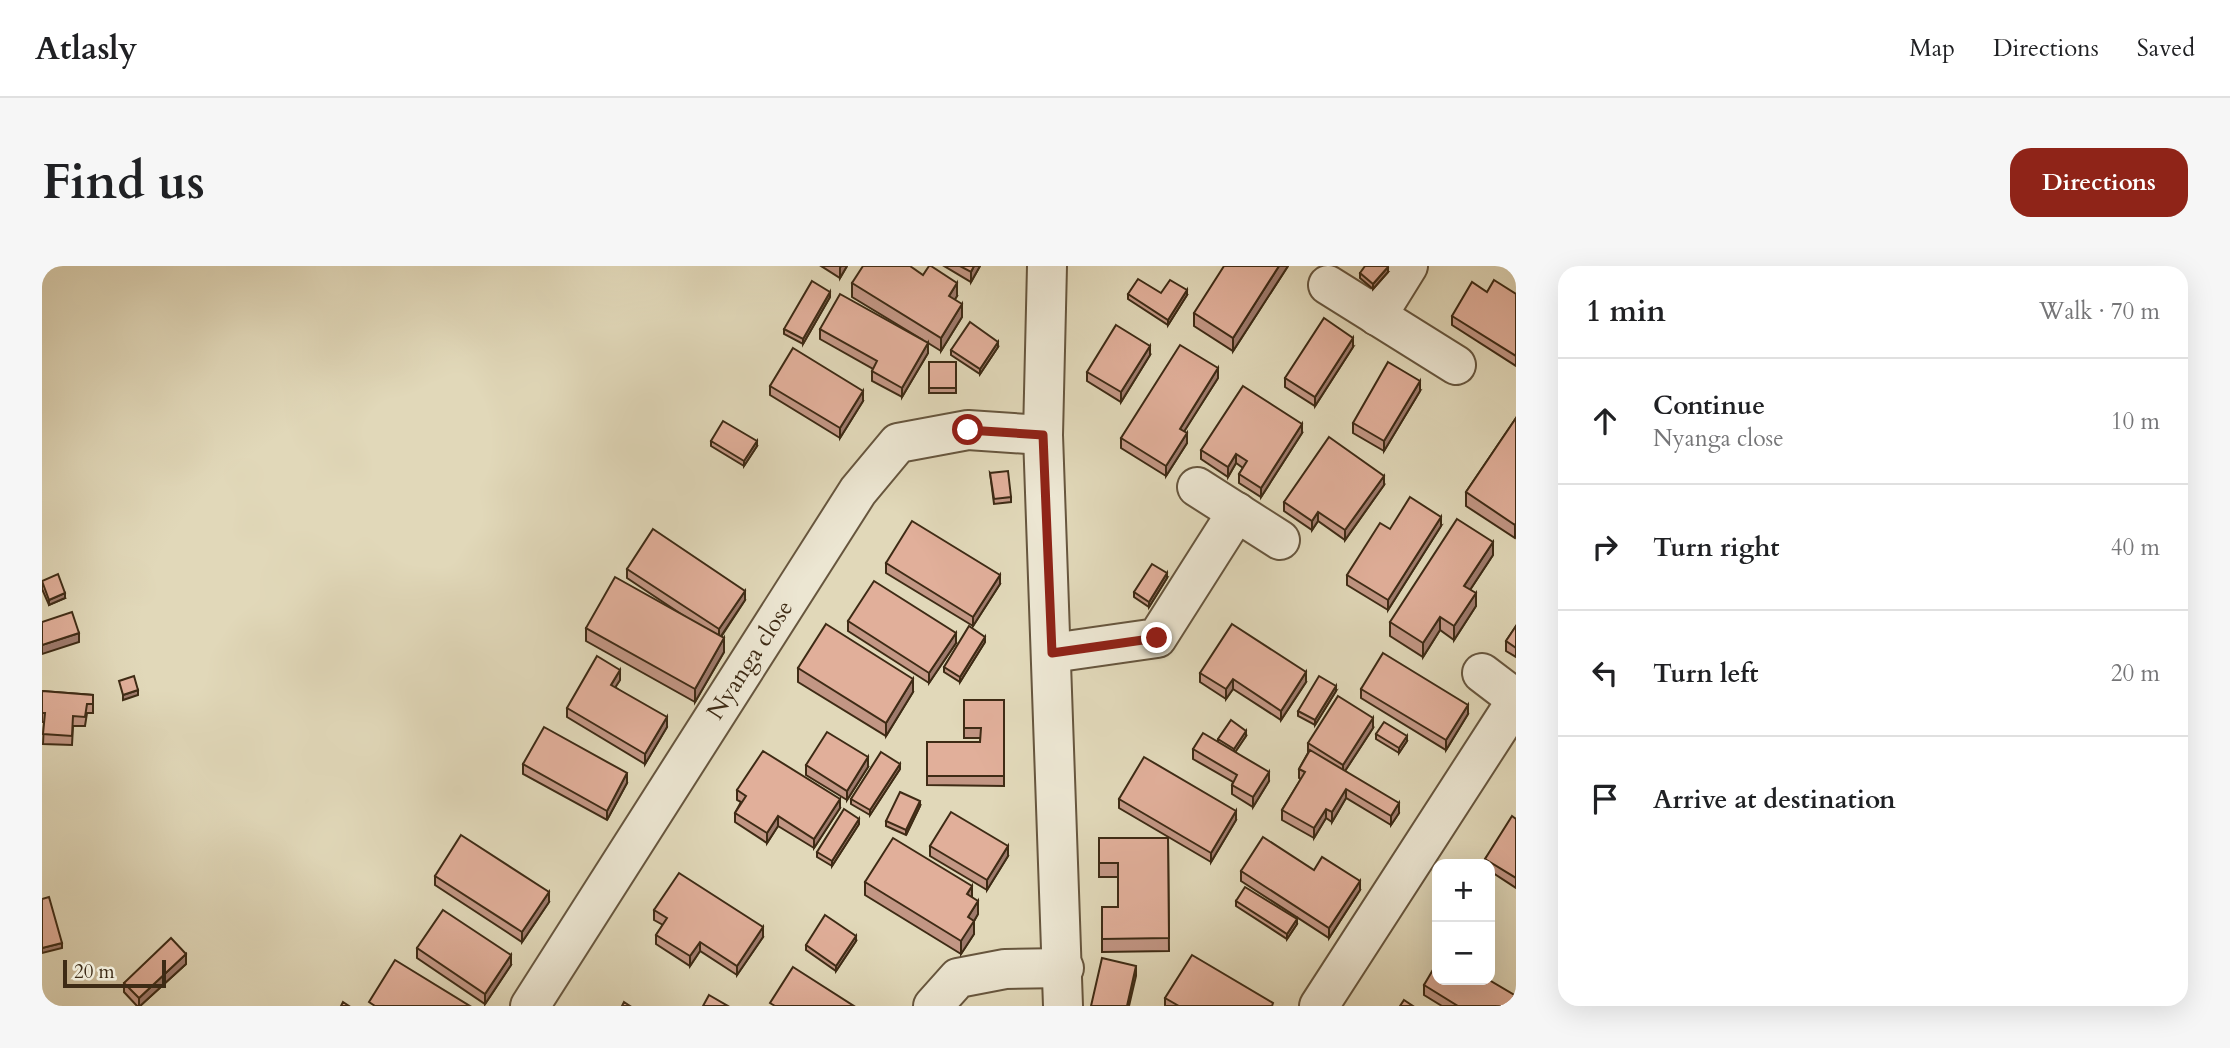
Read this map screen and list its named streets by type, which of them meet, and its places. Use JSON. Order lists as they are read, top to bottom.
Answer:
{
  "streets": {
    "street": ["Nyanga close"]
  },
  "scale_bar": "20 m",
  "page": {
    "header": "Atlasly",
    "nav": ["Map", "Directions", "Saved"],
    "buttons": "Directions",
    "title": "Find us",
    "heading": ["1 min", "Walk · 70 m"],
    "list": [
      ["Continue", "Nyanga close", "10 m"],
      ["Turn right", "40 m"],
      ["Turn left", "20 m"],
      "Arrive at destination"
    ],
    "map_buttons": ["+", "−"],
    "scale": "20 m"
  }
}
